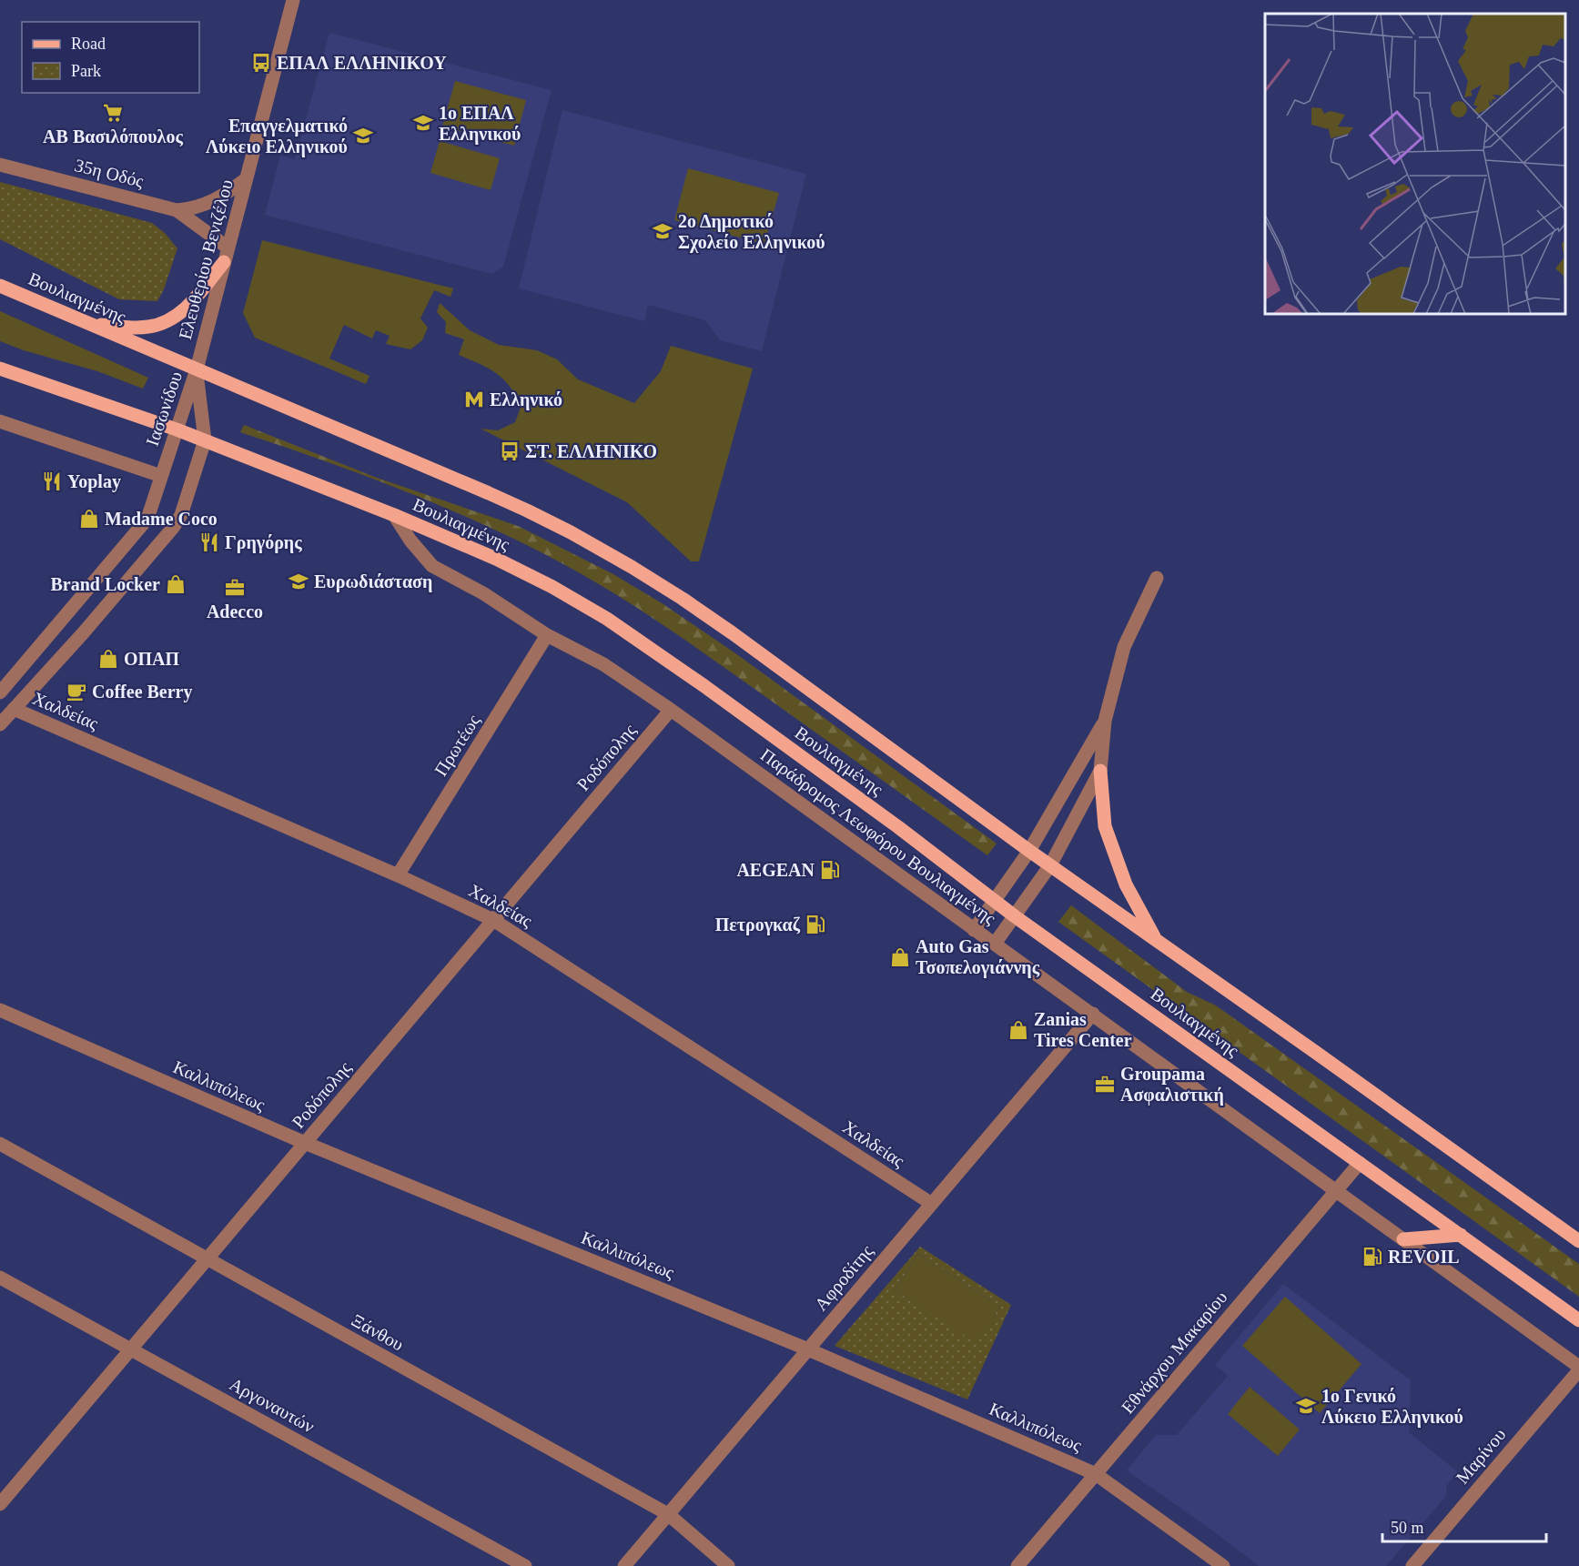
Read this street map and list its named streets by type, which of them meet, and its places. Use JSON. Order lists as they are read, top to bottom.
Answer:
{
  "streets": {
    "main road": ["Βουλιαγμένης"],
    "street": [
      "35η Οδός",
      "Ελευθερίου Βενιζέλου",
      "Ιασωνίδου",
      "Χαλδείας",
      "Πρωτέως",
      "Ροδόπολης",
      "Παράδρομος Λεωφόρου Βουλιαγμένης",
      "Καλλιπόλεως",
      "Αφροδίτης",
      "Ξάνθου",
      "Εθνάρχου Μακαρίου",
      "Αργοναυτών",
      "Μαρίνου"
    ]
  },
  "crossings": [
    ["35η Οδός", "Ελευθερίου Βενιζέλου"],
    ["Ελευθερίου Βενιζέλου", "Βουλιαγμένης"],
    ["Ελευθερίου Βενιζέλου", "Ιασωνίδου"],
    ["Βουλιαγμένης", "Ιασωνίδου"],
    ["Βουλιαγμένης", "Παράδρομος Λεωφόρου Βουλιαγμένης"],
    ["Βουλιαγμένης", "Εθνάρχου Μακαρίου"],
    ["Ιασωνίδου", "Χαλδείας"],
    ["Χαλδείας", "Πρωτέως"],
    ["Χαλδείας", "Ροδόπολης"],
    ["Χαλδείας", "Αφροδίτης"],
    ["Πρωτέως", "Παράδρομος Λεωφόρου Βουλιαγμένης"],
    ["Ροδόπολης", "Παράδρομος Λεωφόρου Βουλιαγμένης"],
    ["Ροδόπολης", "Καλλιπόλεως"],
    ["Ροδόπολης", "Ξάνθου"],
    ["Ροδόπολης", "Αργοναυτών"],
    ["Παράδρομος Λεωφόρου Βουλιαγμένης", "Αφροδίτης"],
    ["Παράδρομος Λεωφόρου Βουλιαγμένης", "Εθνάρχου Μακαρίου"],
    ["Παράδρομος Λεωφόρου Βουλιαγμένης", "Μαρίνου"],
    ["Καλλιπόλεως", "Αφροδίτης"],
    ["Καλλιπόλεως", "Εθνάρχου Μακαρίου"],
    ["Αφροδίτης", "Ξάνθου"]
  ],
  "places": {
    "bus stop": ["ΕΠΑΛ ΕΛΛΗΝΙΚΟΥ", "ΣΤ. ΕΛΛΗΝΙΚΟ"],
    "supermarket": ["ΑΒ Βασιλόπουλος"],
    "school or university": [
      "1ο ΕΠΑΛ Ελληνικού",
      "Επαγγελματικό Λύκειο Ελληνικού",
      "2ο Δημοτικό Σχολείο Ελληνικού",
      "Ευρωδιάσταση",
      "1ο Γενικό Λύκειο Ελληνικού"
    ],
    "metro station": ["Ελληνικό"],
    "restaurant": ["Yoplay", "Γρηγόρης"],
    "shop": [
      "Madame Coco",
      "Brand Locker",
      "ΟΠΑΠ",
      "Auto Gas Τσοπελογιάννης",
      "Zanias Tires Center"
    ],
    "office": ["Adecco", "Groupama Ασφαλιστική"],
    "cafe": ["Coffee Berry"],
    "fuel station": ["AEGEAN", "Πετρογκαζ", "REVOIL"]
  },
  "legend": ["Road", "Park"],
  "scale_bar": "50 m"
}
